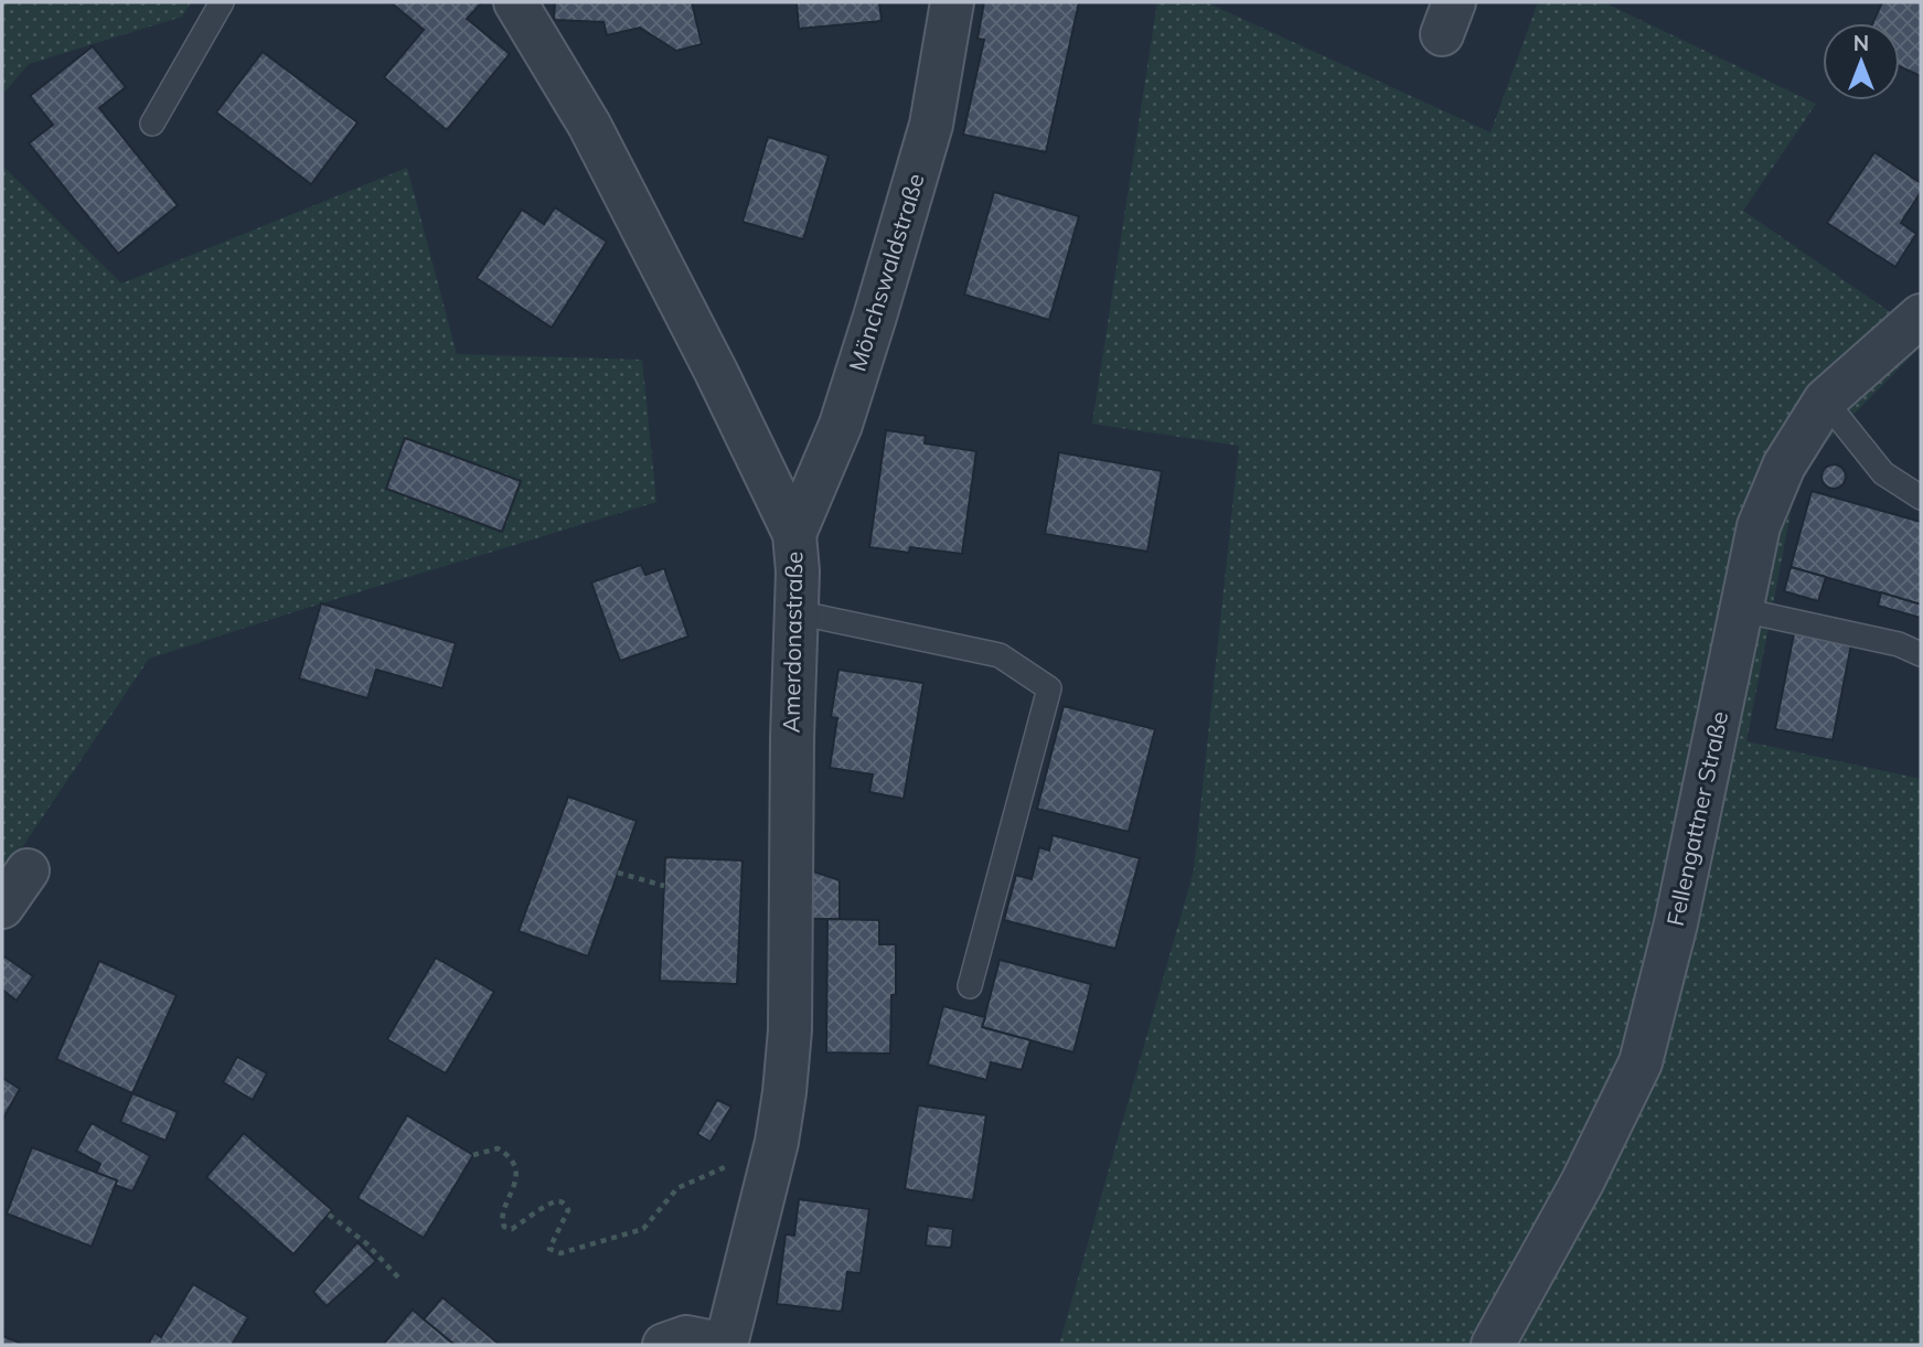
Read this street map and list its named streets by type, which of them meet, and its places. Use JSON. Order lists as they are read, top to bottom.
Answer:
{
  "streets": {
    "street": ["Mönchswaldstraße", "Amerdonastraße", "Fellengattner Straße"]
  },
  "crossings": [
    ["Mönchswaldstraße", "Amerdonastraße"]
  ],
  "north": "top"
}
